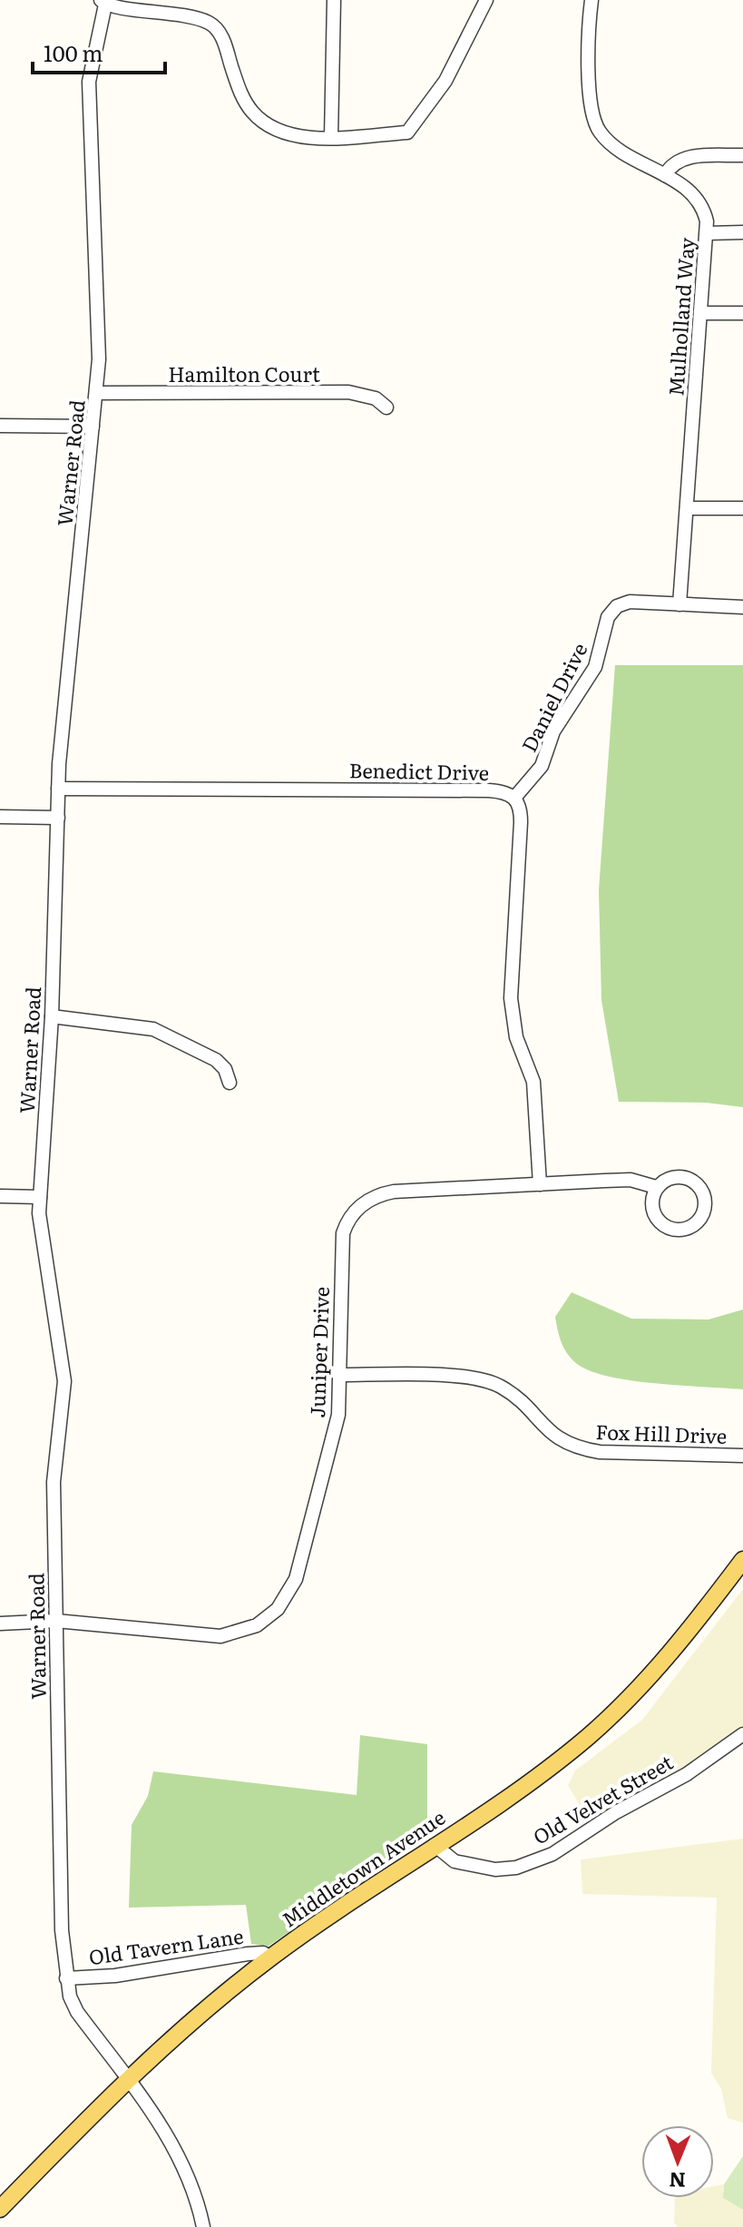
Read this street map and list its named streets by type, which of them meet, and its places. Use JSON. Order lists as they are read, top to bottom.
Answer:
{
  "streets": {
    "main road": ["Middletown Avenue"],
    "street": [
      "Mulholland Way",
      "Hamilton Court",
      "Warner Road",
      "Daniel Drive",
      "Benedict Drive",
      "Juniper Drive",
      "Fox Hill Drive",
      "Old Velvet Street",
      "Old Tavern Lane"
    ]
  },
  "crossings": [
    ["Mulholland Way", "Daniel Drive"],
    ["Hamilton Court", "Warner Road"],
    ["Warner Road", "Benedict Drive"],
    ["Warner Road", "Juniper Drive"],
    ["Warner Road", "Middletown Avenue"],
    ["Warner Road", "Old Tavern Lane"],
    ["Daniel Drive", "Benedict Drive"],
    ["Benedict Drive", "Juniper Drive"],
    ["Juniper Drive", "Fox Hill Drive"],
    ["Old Velvet Street", "Middletown Avenue"],
    ["Middletown Avenue", "Old Tavern Lane"]
  ],
  "scale_bar": "100 m",
  "north": "bottom"
}
